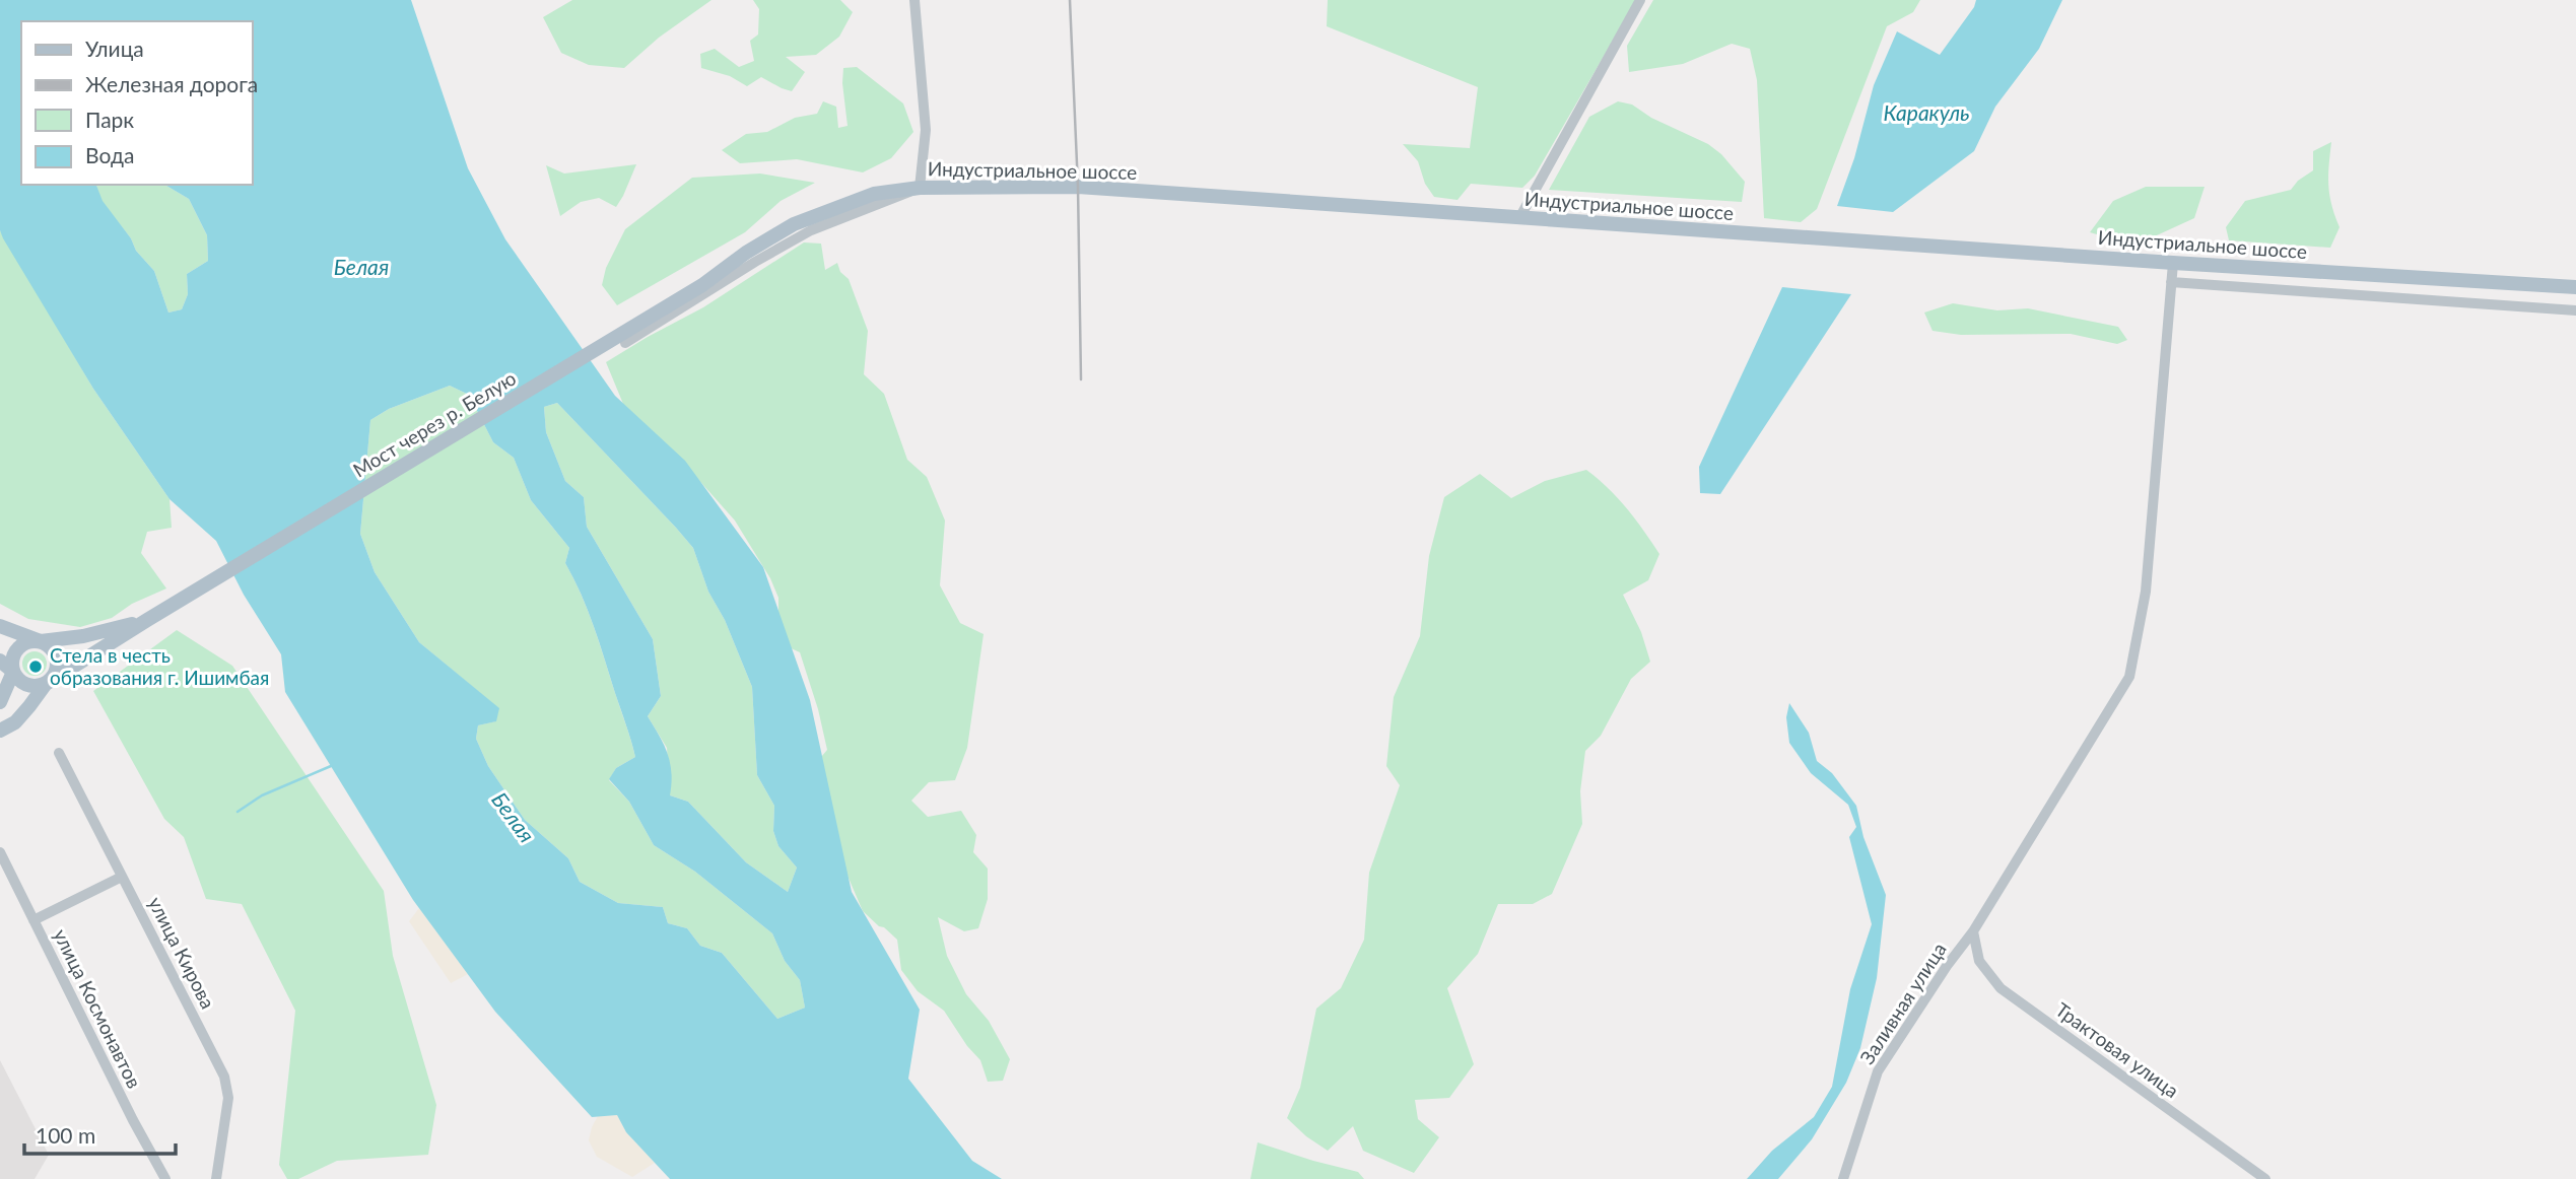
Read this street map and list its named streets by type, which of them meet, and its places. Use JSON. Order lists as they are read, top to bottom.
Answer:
{
  "streets": {
    "main road": ["Индустриальное шоссе", "Мост через р. Белую"],
    "street": [
      "улица Кирова",
      "Заливная улица",
      "улица Космонавтов",
      "Трактовая улица"
    ]
  },
  "crossings": [
    ["Индустриальное шоссе", "Мост через р. Белую"],
    ["Индустриальное шоссе", "Заливная улица"],
    ["Заливная улица", "Трактовая улица"]
  ],
  "water": ["Каракуль", "Белая"],
  "places": ["Стела в честь образования г. Ишимбая"],
  "legend": [
    "Улица",
    "Железная дорога",
    "Парк",
    "Вода"
  ],
  "scale_bar": "100 m"
}
